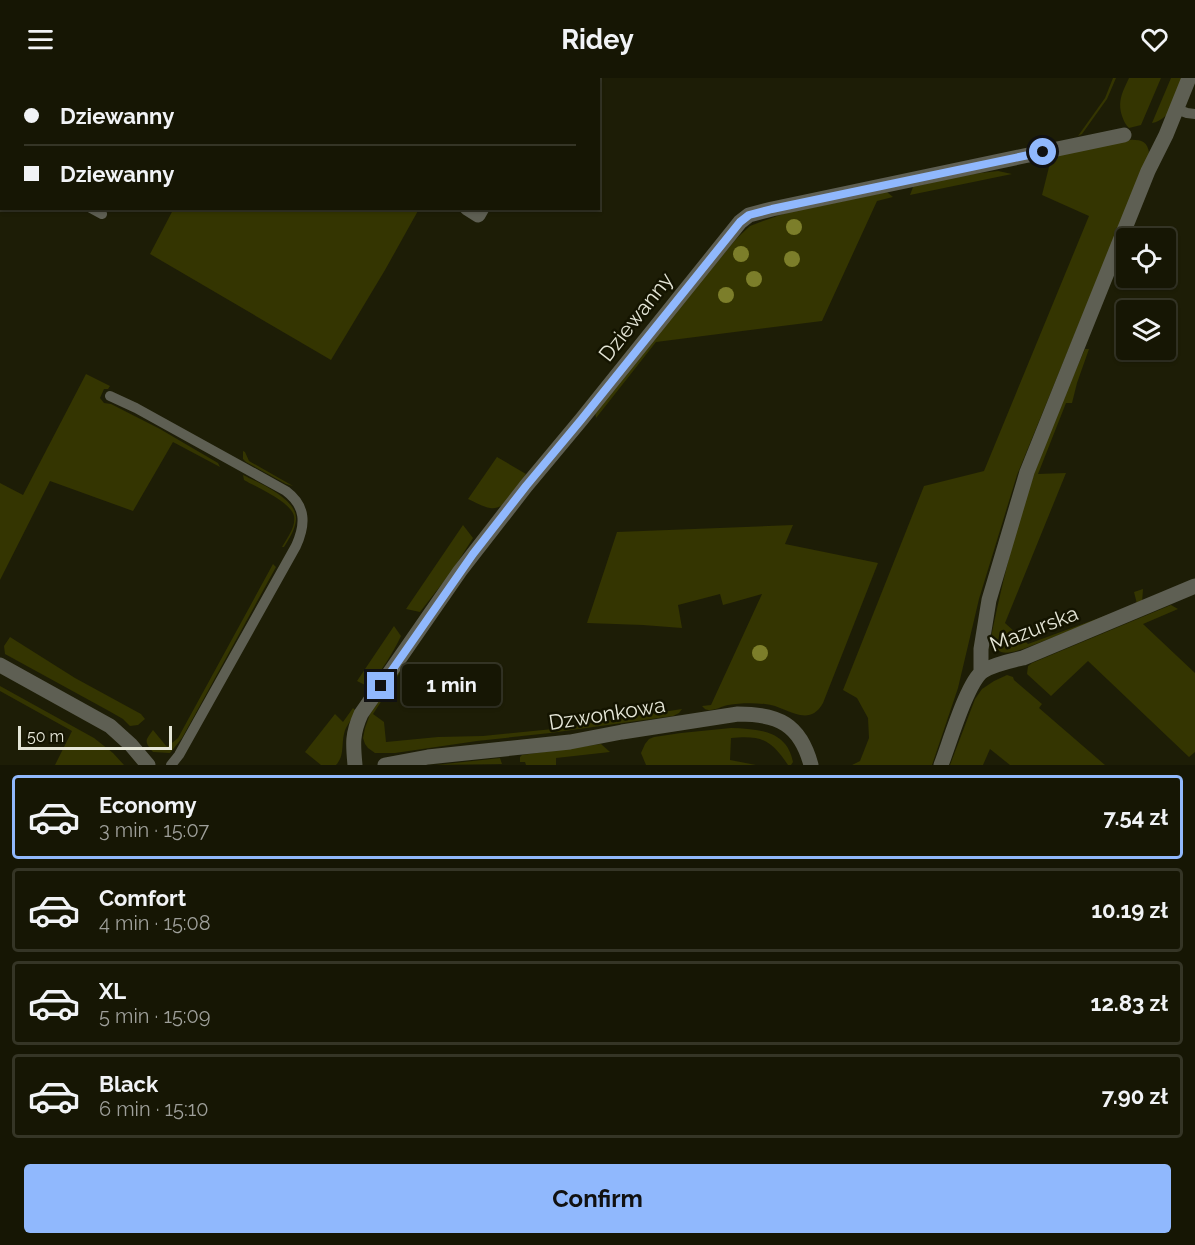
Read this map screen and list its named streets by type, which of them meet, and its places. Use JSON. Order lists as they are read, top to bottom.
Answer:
{
  "streets": {
    "street": ["Dziewanny", "Mazurska", "Dzwonkowa"]
  },
  "scale_bar": "50 m",
  "page": {
    "header": "Ridey",
    "banner": ["Dziewanny", "Dziewanny"],
    "bubble": "1 min",
    "scale": "50 m",
    "list": [
      {
        "name": "Economy",
        "note": "3 min · 15:07",
        "value": "7.54 zł"
      },
      {
        "name": "Comfort",
        "note": "4 min · 15:08",
        "value": "10.19 zł"
      },
      {
        "name": "XL",
        "note": "5 min · 15:09",
        "value": "12.83 zł"
      },
      {
        "name": "Black",
        "note": "6 min · 15:10",
        "value": "7.90 zł"
      }
    ],
    "buttons": "Confirm"
  }
}
